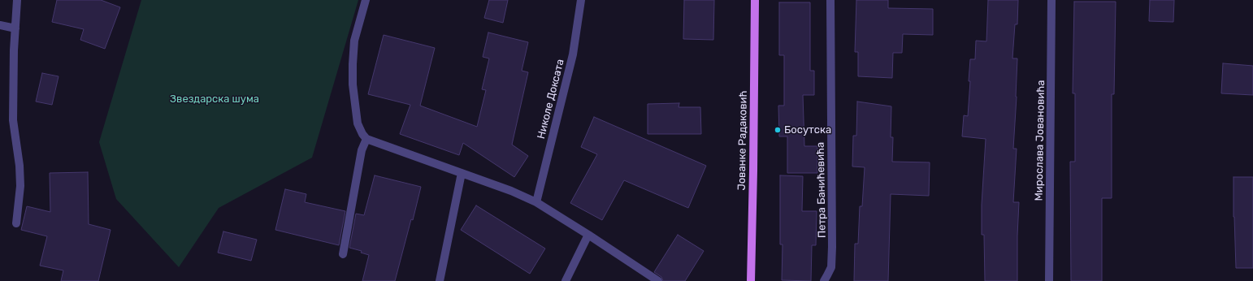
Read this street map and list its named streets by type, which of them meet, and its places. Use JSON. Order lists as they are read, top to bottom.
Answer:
{
  "streets": {
    "main road": ["Јованке Радаковић"],
    "street": ["Николе Доксата", "Мирослава Јовановића", "Петра Банићевића"]
  },
  "parks": ["Звездарска шума"],
  "places": ["Босутска"]
}
